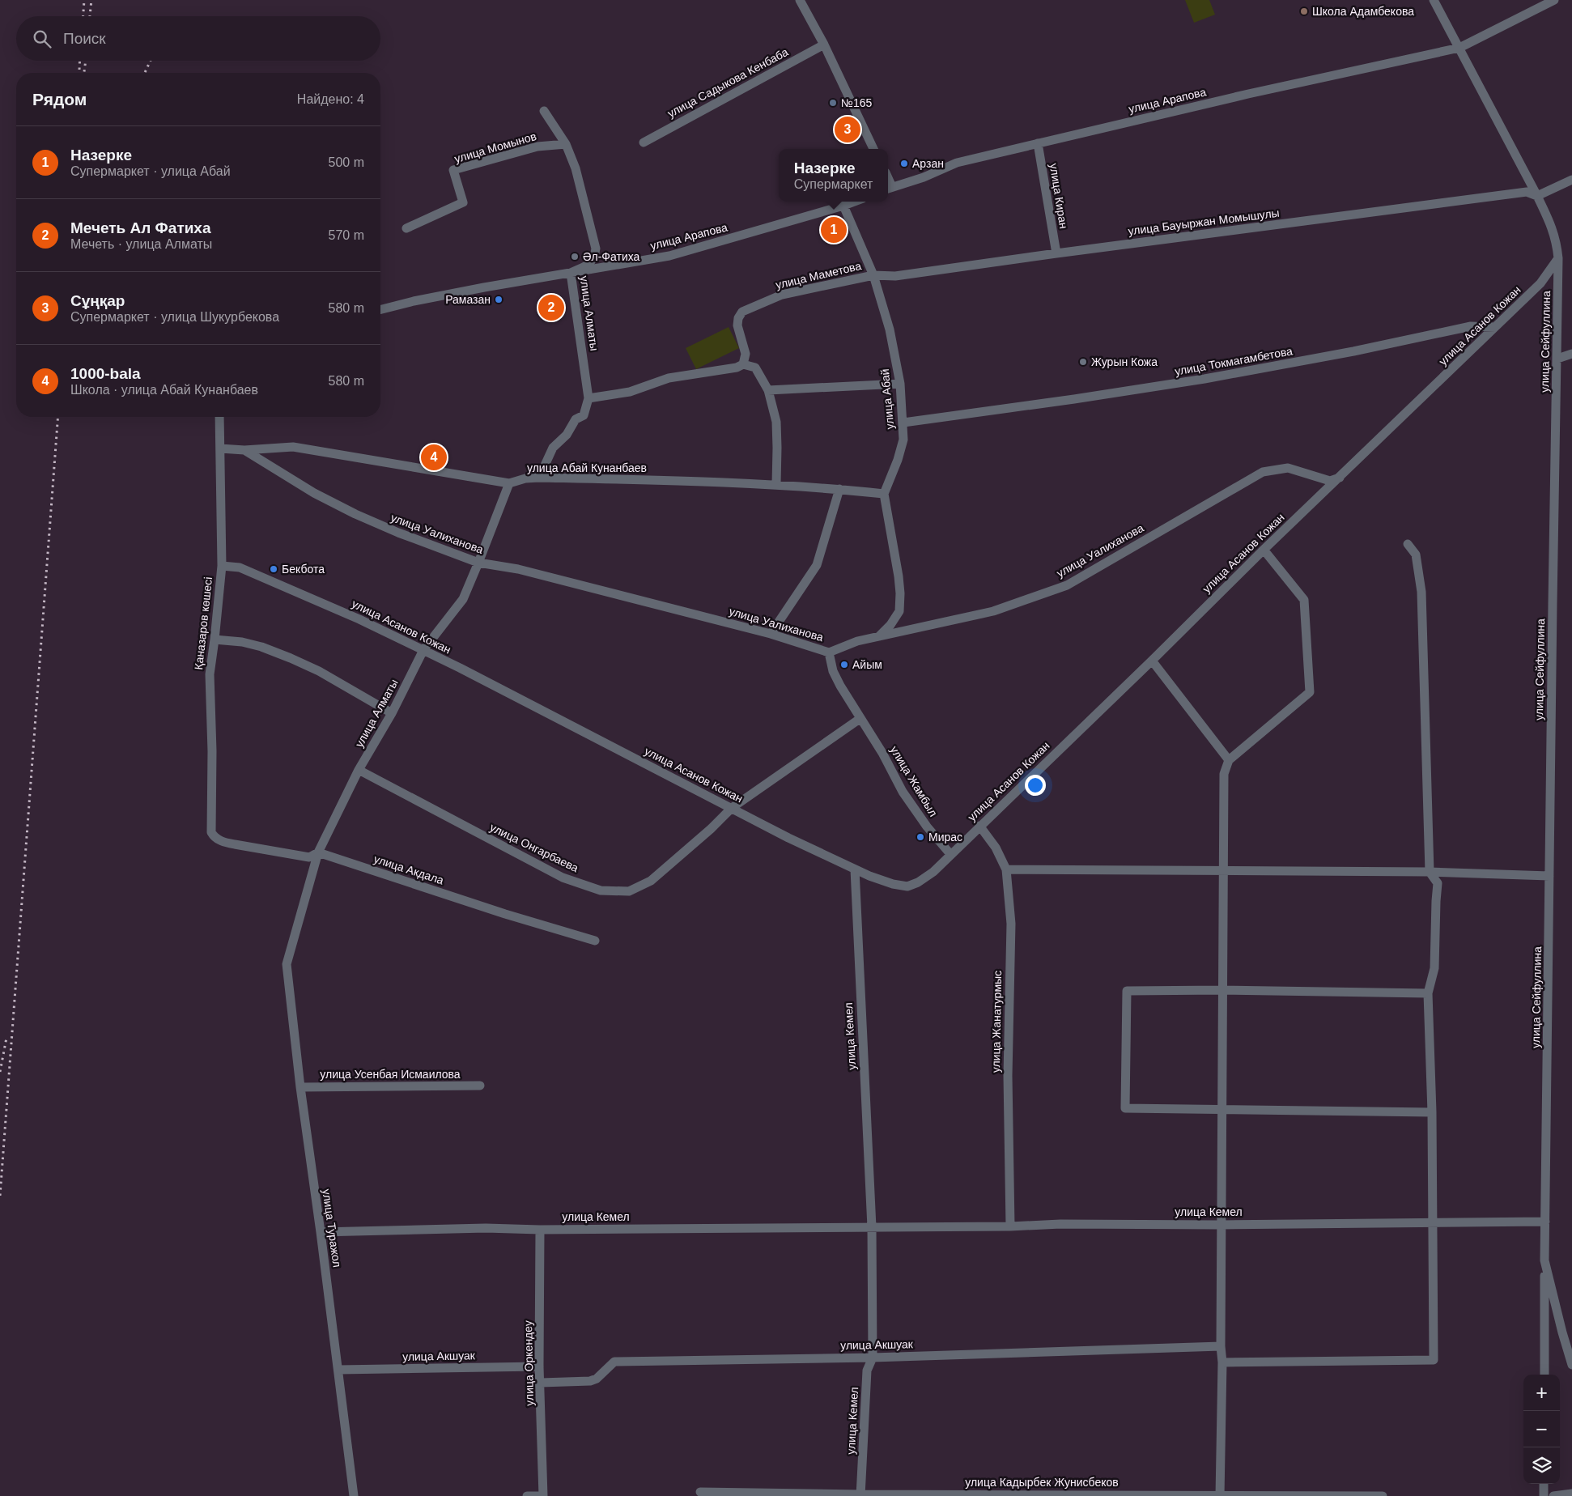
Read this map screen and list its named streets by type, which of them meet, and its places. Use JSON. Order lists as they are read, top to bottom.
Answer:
{
  "streets": {
    "street": [
      "улица Садыкова Кенбаба",
      "улица Арапова",
      "улица Момынов",
      "улица Киран",
      "улица Бауыржан Момышулы",
      "улица Маметова",
      "улица Алматы",
      "улица Асанов Кожан",
      "улица Сейфуллина",
      "улица Токмагамбетова",
      "улица Абай",
      "улица Абай Кунанбаев",
      "улица Уалиханова",
      "Қаназаров көшесі",
      "улица Жамбыл",
      "улица Онгарбаева",
      "улица Акдала",
      "улица Жанатурмыс",
      "улица Кемел",
      "улица Усенбая Исмаилова",
      "улица Туражол",
      "улица Акшуак",
      "улица Оркендеу",
      "улица Кадырбек Жунисбеков"
    ]
  },
  "crossings": [
    ["улица Арапова", "улица Киран"],
    ["улица Арапова", "улица Алматы"],
    ["улица Арапова", "улица Сейфуллина"],
    ["улица Арапова", "улица Абай"],
    ["улица Момынов", "улица Алматы"],
    ["улица Киран", "улица Бауыржан Момышулы"],
    ["улица Бауыржан Момышулы", "улица Маметова"],
    ["улица Бауыржан Момышулы", "улица Сейфуллина"],
    ["улица Бауыржан Момышулы", "улица Абай"],
    ["улица Маметова", "улица Абай"],
    ["улица Алматы", "улица Асанов Кожан"],
    ["улица Алматы", "улица Абай Кунанбаев"],
    ["улица Алматы", "улица Уалиханова"],
    ["улица Алматы", "Қаназаров көшесі"],
    ["улица Алматы", "улица Онгарбаева"],
    ["улица Алматы", "улица Акдала"],
    ["улица Алматы", "улица Туражол"],
    ["улица Асанов Кожан", "улица Сейфуллина"],
    ["улица Асанов Кожан", "улица Токмагамбетова"],
    ["улица Асанов Кожан", "улица Уалиханова"],
    ["улица Асанов Кожан", "Қаназаров көшесі"],
    ["улица Асанов Кожан", "улица Жамбыл"],
    ["улица Асанов Кожан", "улица Онгарбаева"],
    ["улица Асанов Кожан", "улица Жанатурмыс"],
    ["улица Асанов Кожан", "улица Кемел"],
    ["улица Сейфуллина", "улица Кемел"],
    ["улица Токмагамбетова", "улица Абай"],
    ["улица Абай", "улица Абай Кунанбаев"],
    ["улица Абай Кунанбаев", "улица Уалиханова"],
    ["улица Уалиханова", "Қаназаров көшесі"],
    ["улица Уалиханова", "улица Жамбыл"],
    ["Қаназаров көшесі", "улица Акдала"],
    ["улица Жанатурмыс", "улица Кемел"],
    ["улица Кемел", "улица Туражол"],
    ["улица Кемел", "улица Акшуак"],
    ["улица Кемел", "улица Оркендеу"],
    ["улица Кемел", "улица Кадырбек Жунисбеков"],
    ["улица Усенбая Исмаилова", "улица Туражол"],
    ["улица Туражол", "улица Акшуак"],
    ["улица Акшуак", "улица Оркендеу"]
  ],
  "places": [
    "Школа Адамбекова",
    "№165",
    "Арзан",
    "Әл-Фатиха",
    "Рамазан",
    "Журын Кожа",
    "Бекбота",
    "Айым",
    "Мирас"
  ],
  "page": {
    "search": "Поиск",
    "heading": ["Рядом", "Найдено: 4"],
    "pins": [
      "3",
      "1",
      "2",
      "4"
    ],
    "list": [
      {
        "mark": "1",
        "name": "Назерке",
        "note": "Супермаркет · улица Абай",
        "value": "500 m"
      },
      {
        "mark": "2",
        "name": "Мечеть Ал Фатиха",
        "note": "Мечеть · улица Алматы",
        "value": "570 m"
      },
      {
        "mark": "3",
        "name": "Сұңқар",
        "note": "Супермаркет · улица Шукурбекова",
        "value": "580 m"
      },
      {
        "mark": "4",
        "name": "1000-bala",
        "note": "Школа · улица Абай Кунанбаев",
        "value": "580 m"
      }
    ],
    "popup": ["Назерке", "Супермаркет"],
    "map_buttons": ["+", "−"]
  }
}
